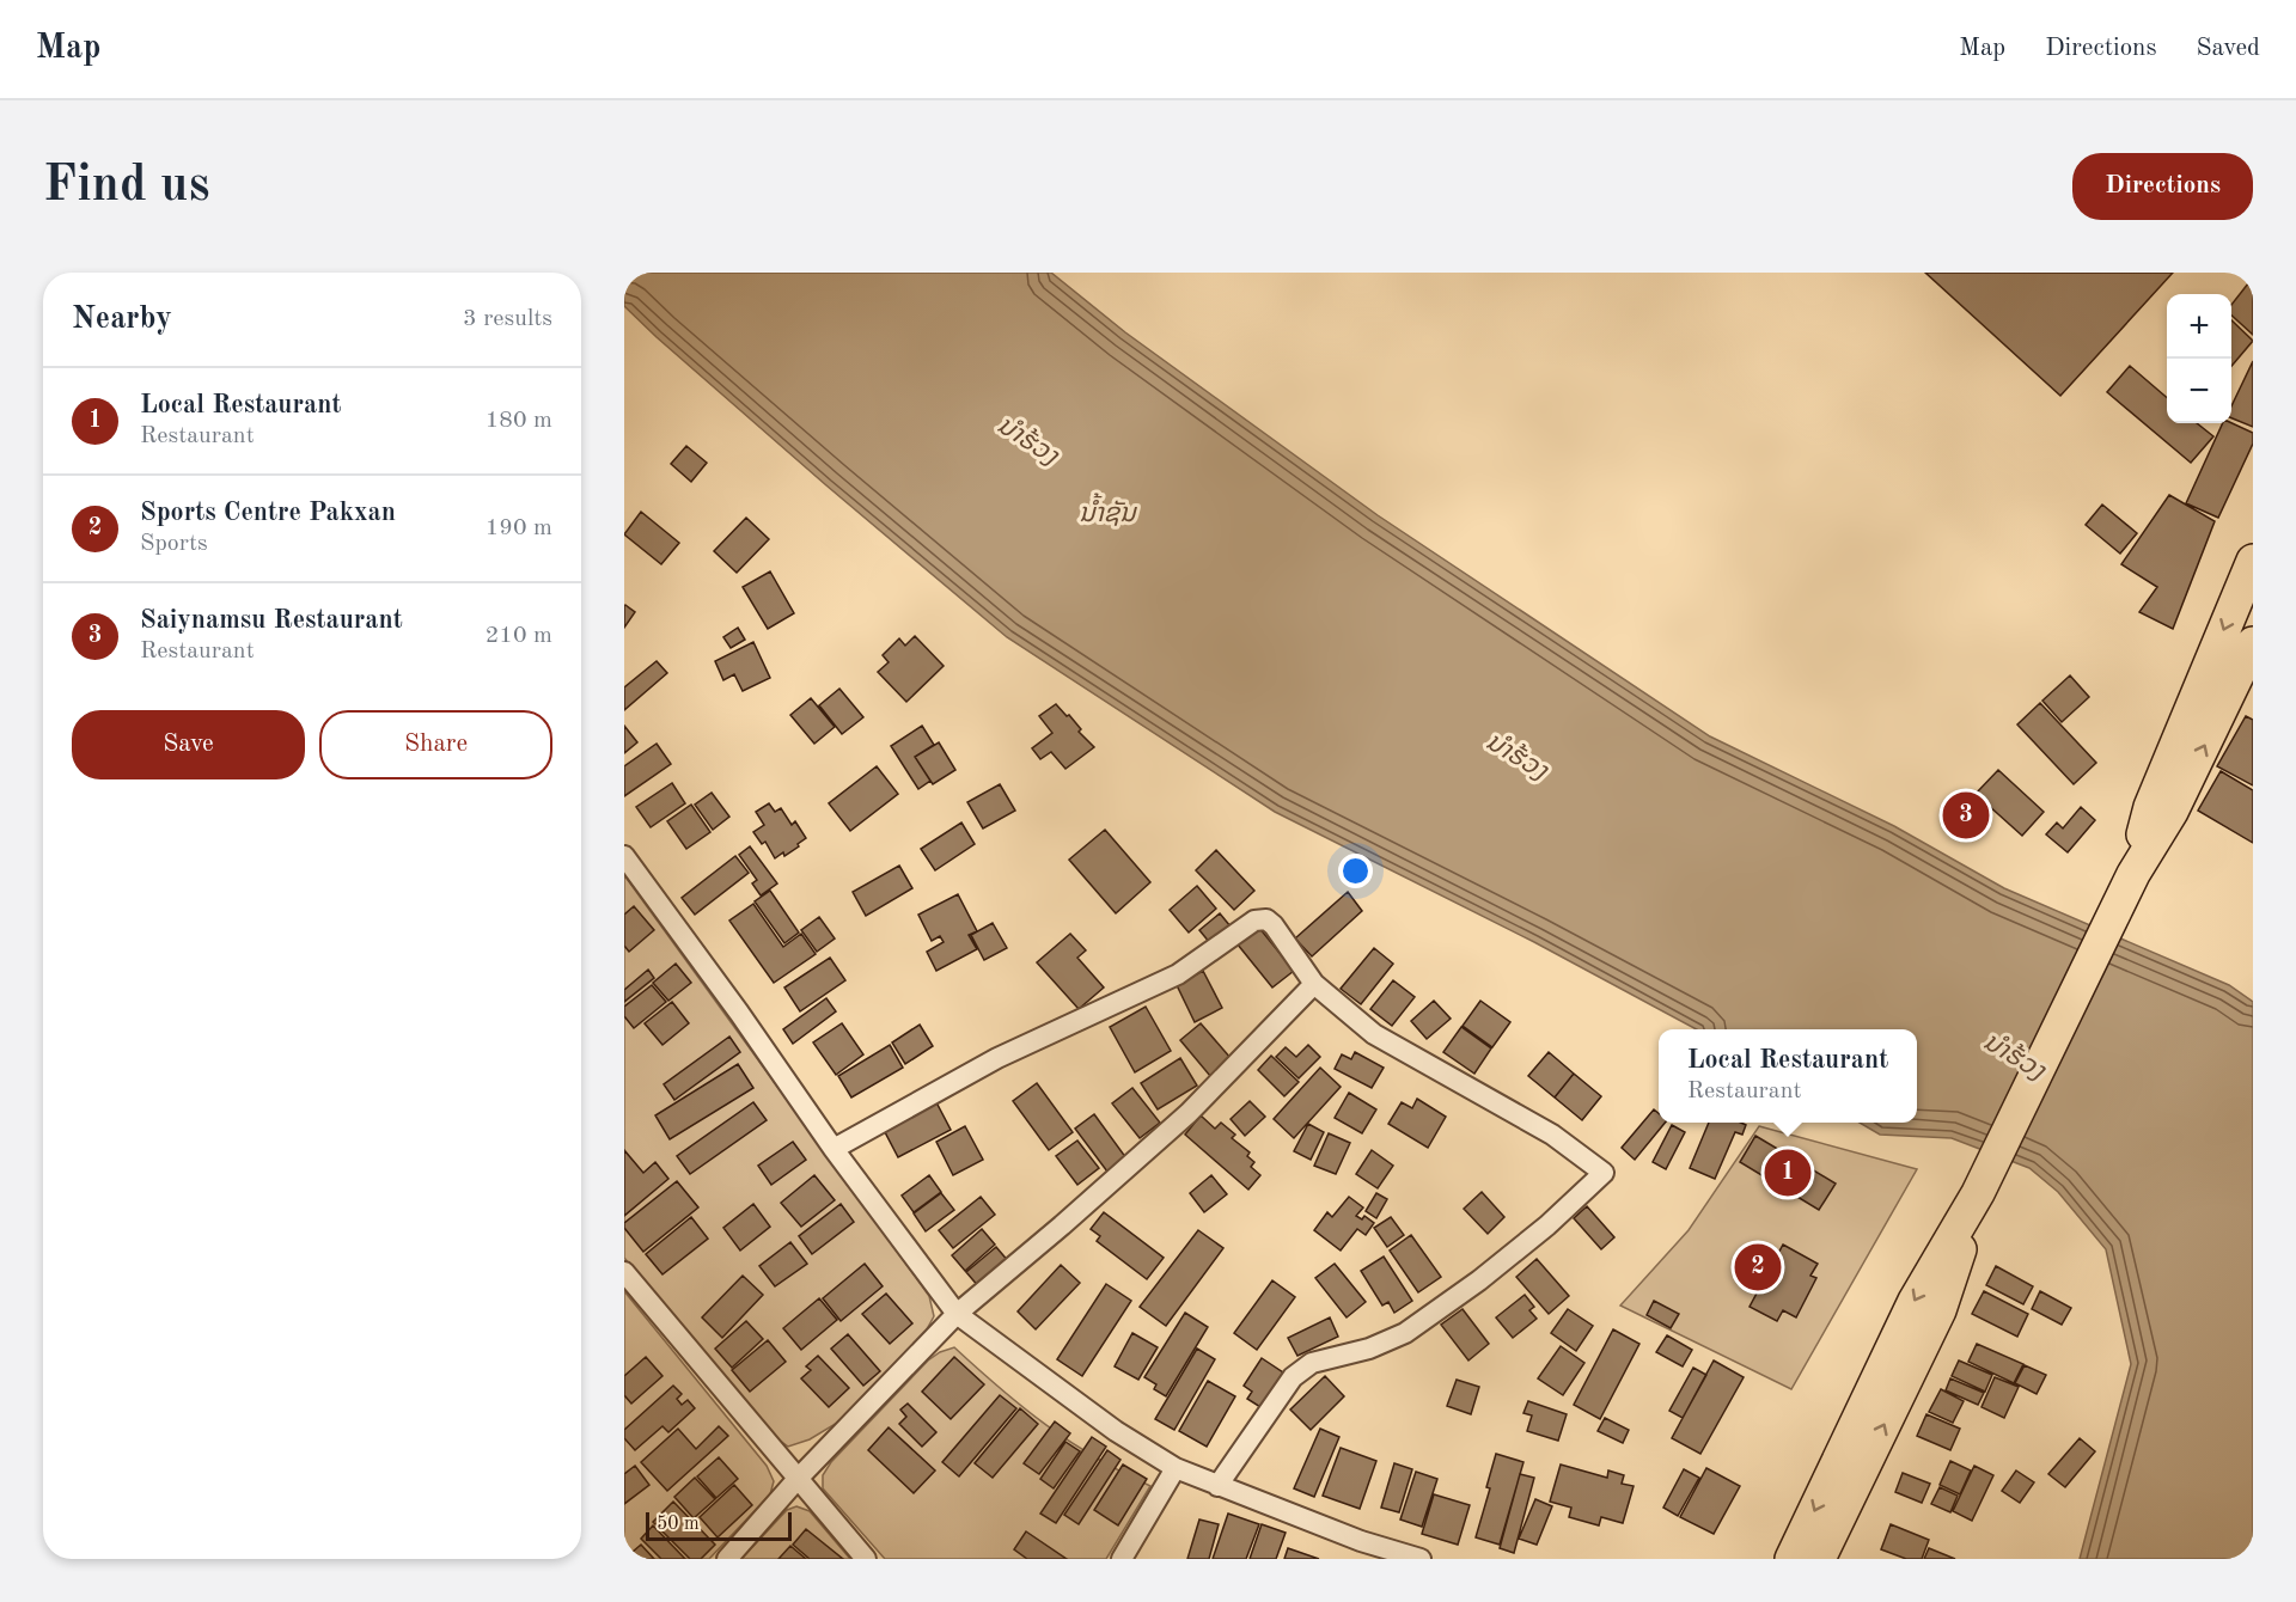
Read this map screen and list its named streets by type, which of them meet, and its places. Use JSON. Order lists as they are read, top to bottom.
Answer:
{
  "water": ["ນຳ້ຮວງ", "ນ້ຳຊັນ"],
  "scale_bar": "50 m",
  "page": {
    "header": "Map",
    "nav": ["Map", "Directions", "Saved"],
    "buttons": [
      "Directions",
      ["Save", "Share"]
    ],
    "title": "Find us",
    "heading": ["Nearby", "3 results"],
    "map_buttons": ["+", "−"],
    "list": [
      {
        "mark": "1",
        "name": "Local Restaurant",
        "note": "Restaurant",
        "value": "180 m"
      },
      {
        "mark": "2",
        "name": "Sports Centre Pakxan",
        "note": "Sports",
        "value": "190 m"
      },
      {
        "mark": "3",
        "name": "Saiynamsu Restaurant",
        "note": "Restaurant",
        "value": "210 m"
      }
    ],
    "pins": ["3", "1", "2"],
    "popup": ["Local Restaurant", "Restaurant"],
    "scale": "50 m"
  }
}
